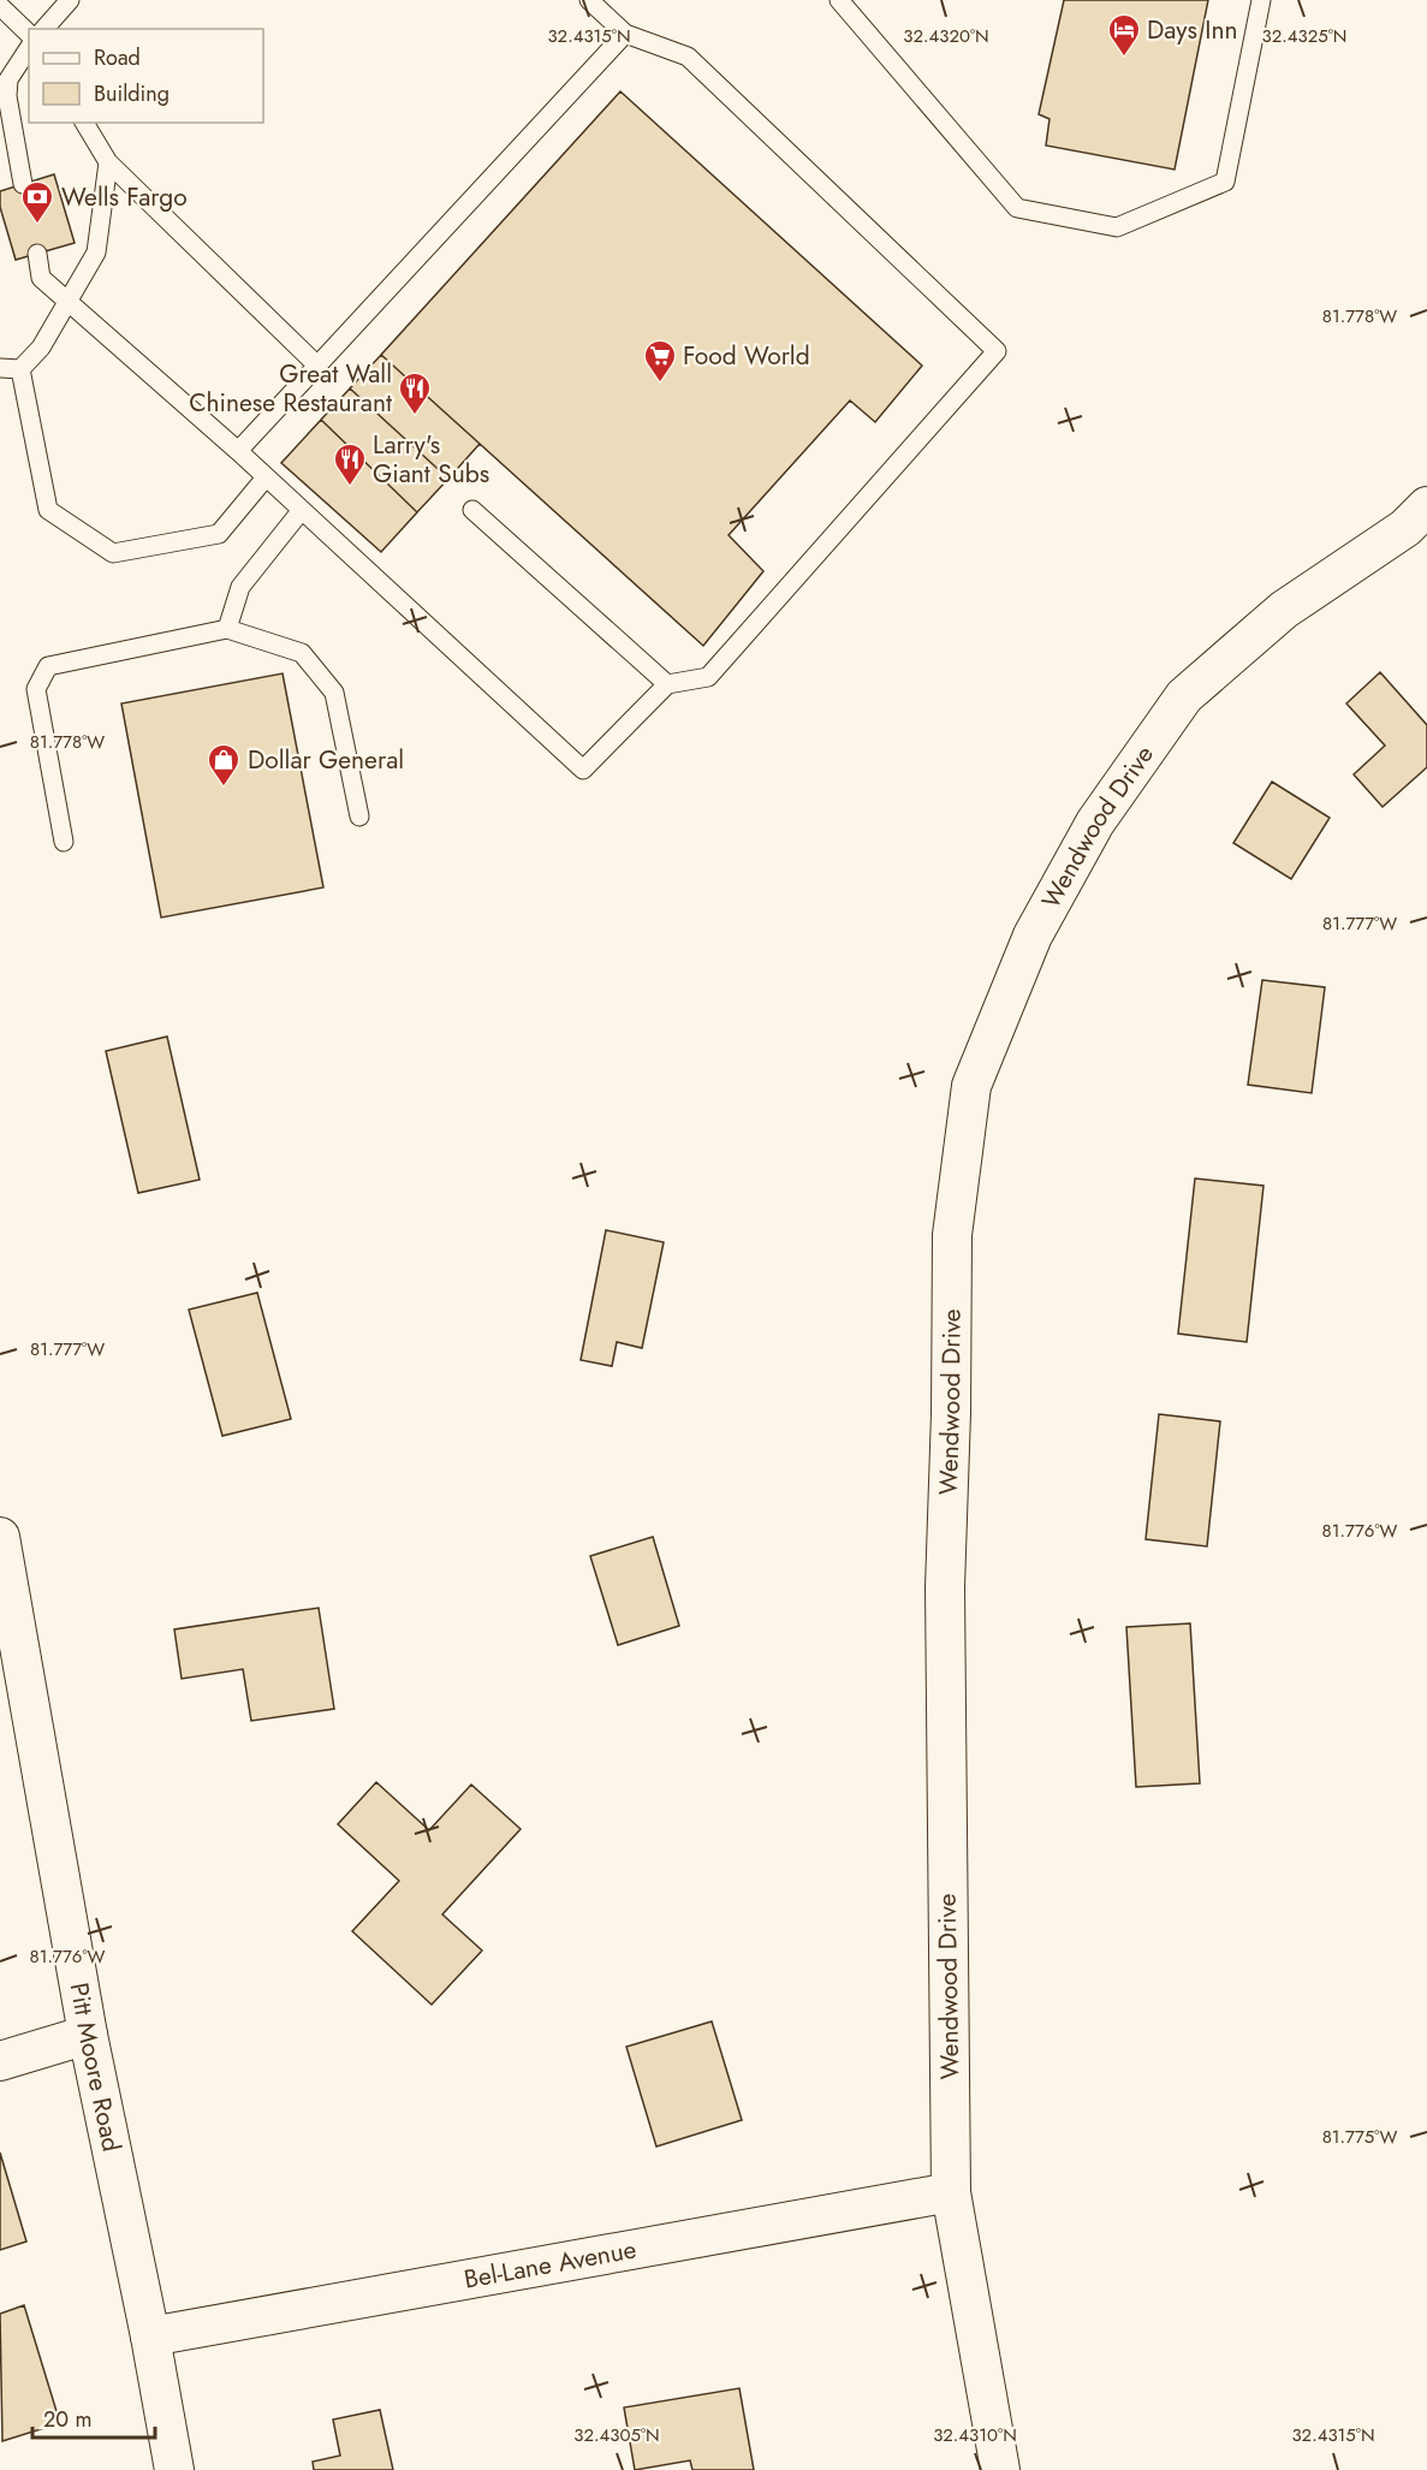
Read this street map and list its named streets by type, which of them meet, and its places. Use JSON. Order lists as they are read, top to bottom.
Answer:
{
  "streets": {
    "street": ["Wendwood Drive", "Pitt Moore Road", "Bel-Lane Avenue"]
  },
  "crossings": [
    ["Wendwood Drive", "Bel-Lane Avenue"],
    ["Pitt Moore Road", "Bel-Lane Avenue"]
  ],
  "places": {
    "hotel": ["Days Inn"],
    "bank": ["Wells Fargo"],
    "supermarket": ["Food World"],
    "restaurant": ["Great Wall Chinese Restaurant", "Larry's Giant Subs"],
    "shop": ["Dollar General"]
  },
  "legend": ["Road", "Building"],
  "scale_bar": "20 m",
  "coordinates": [
    "32.4315°N",
    "32.4320°N",
    "32.4325°N",
    "81.778°W",
    "81.777°W",
    "81.776°W",
    "81.775°W",
    "32.4305°N",
    "32.4310°N"
  ]
}
